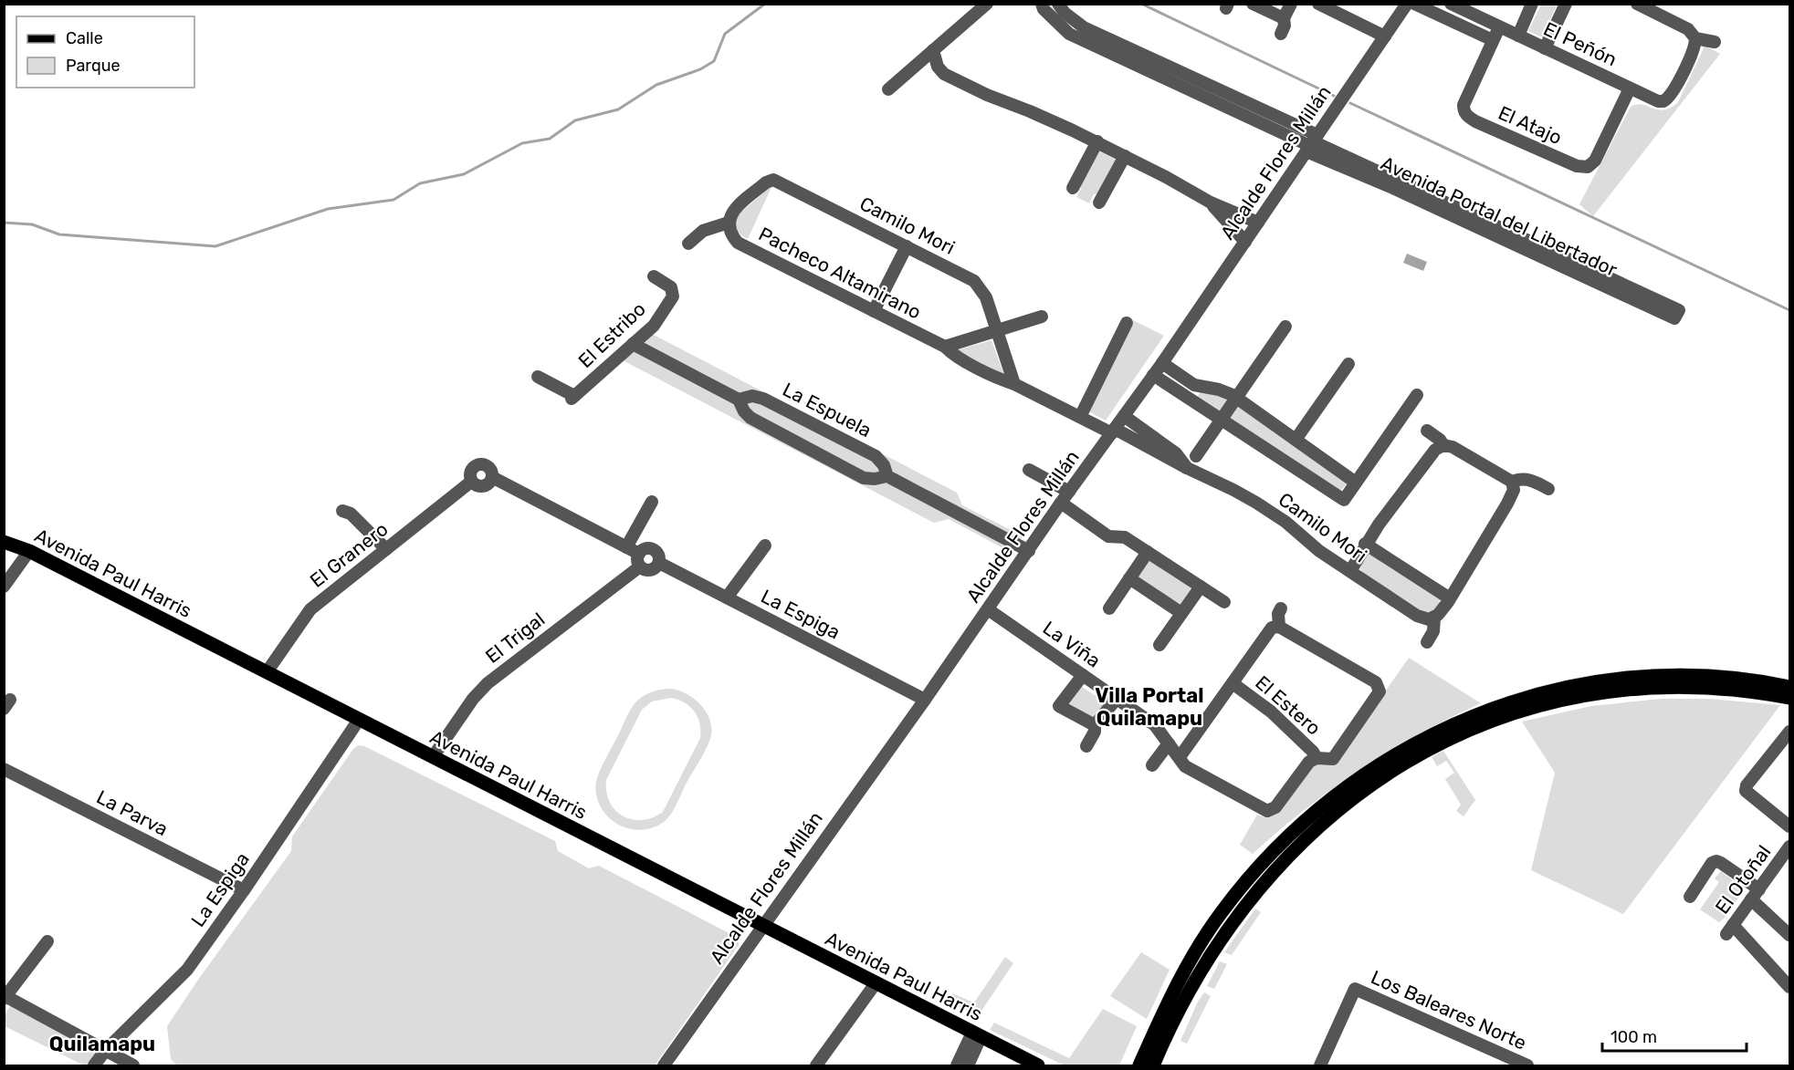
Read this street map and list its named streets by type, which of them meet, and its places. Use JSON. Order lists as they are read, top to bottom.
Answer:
{
  "streets": {
    "main road": ["Avenida Paul Harris"],
    "street": [
      "El Peñón",
      "El Atajo",
      "Alcalde Flores Millán",
      "Avenida Portal del Libertador",
      "Camilo Mori",
      "Pacheco Altamirano",
      "El Estribo",
      "La Espuela",
      "El Granero",
      "La Espiga",
      "El Trigal",
      "La Viña",
      "El Estero",
      "La Parva",
      "El Otoñal",
      "Los Baleares Norte"
    ]
  },
  "crossings": [
    ["El Peñón", "El Atajo"],
    ["Alcalde Flores Millán", "Avenida Portal del Libertador"],
    ["Alcalde Flores Millán", "Camilo Mori"],
    ["Alcalde Flores Millán", "La Espuela"],
    ["Alcalde Flores Millán", "Avenida Paul Harris"],
    ["Alcalde Flores Millán", "La Espiga"],
    ["Alcalde Flores Millán", "La Viña"],
    ["Camilo Mori", "Pacheco Altamirano"],
    ["El Estribo", "La Espuela"],
    ["El Granero", "Avenida Paul Harris"],
    ["El Granero", "La Espiga"],
    ["Avenida Paul Harris", "La Espiga"],
    ["Avenida Paul Harris", "El Trigal"],
    ["La Espiga", "El Trigal"],
    ["La Espiga", "La Parva"],
    ["La Viña", "El Estero"]
  ],
  "districts": ["Villa Portal Quilamapu", "Quilamapu"],
  "legend": ["Calle", "Parque"],
  "scale_bar": "100 m"
}
